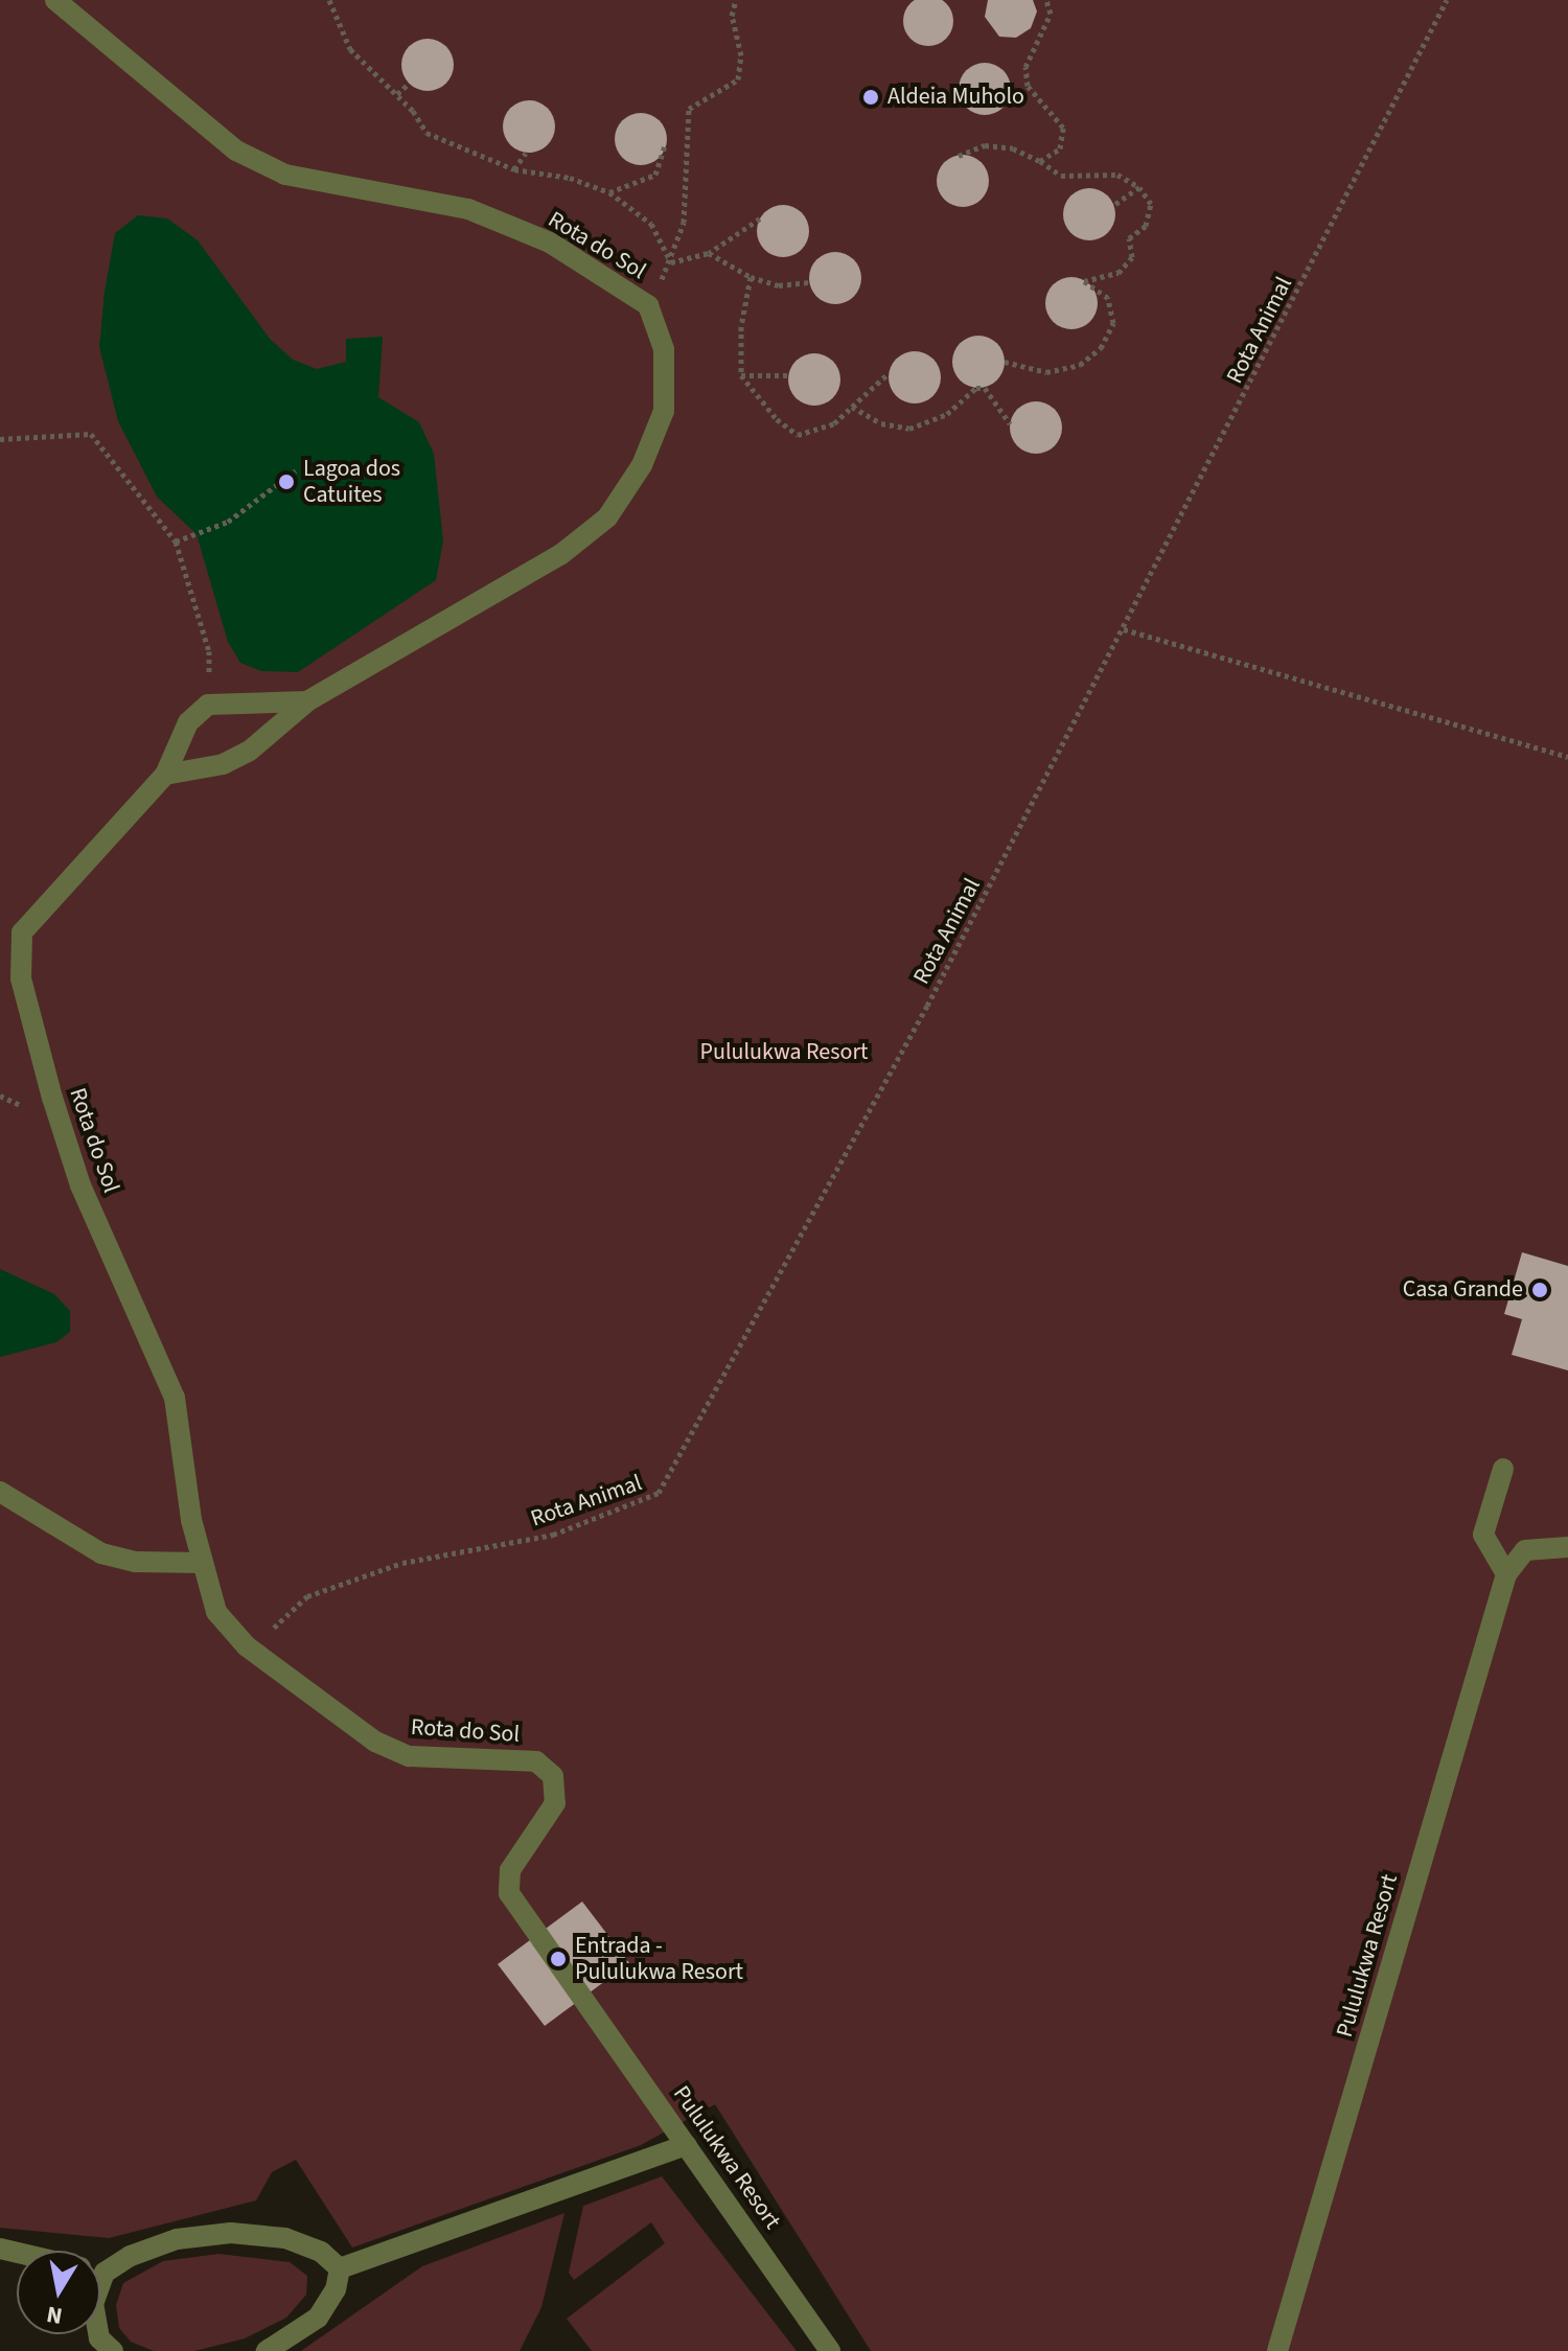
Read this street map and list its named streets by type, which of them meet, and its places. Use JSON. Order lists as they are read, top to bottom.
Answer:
{
  "streets": {
    "street": ["Rota do Sol", "Pululukwa Resort"],
    "path": ["Rota Animal"]
  },
  "crossings": [
    ["Rota do Sol", "Pululukwa Resort"]
  ],
  "parks": ["Pululukwa Resort"],
  "places": [
    "Aldeia Muholo",
    "Lagoa dos Catuites",
    "Casa Grande",
    "Entrada - Pululukwa Resort"
  ],
  "north": "bottom"
}
